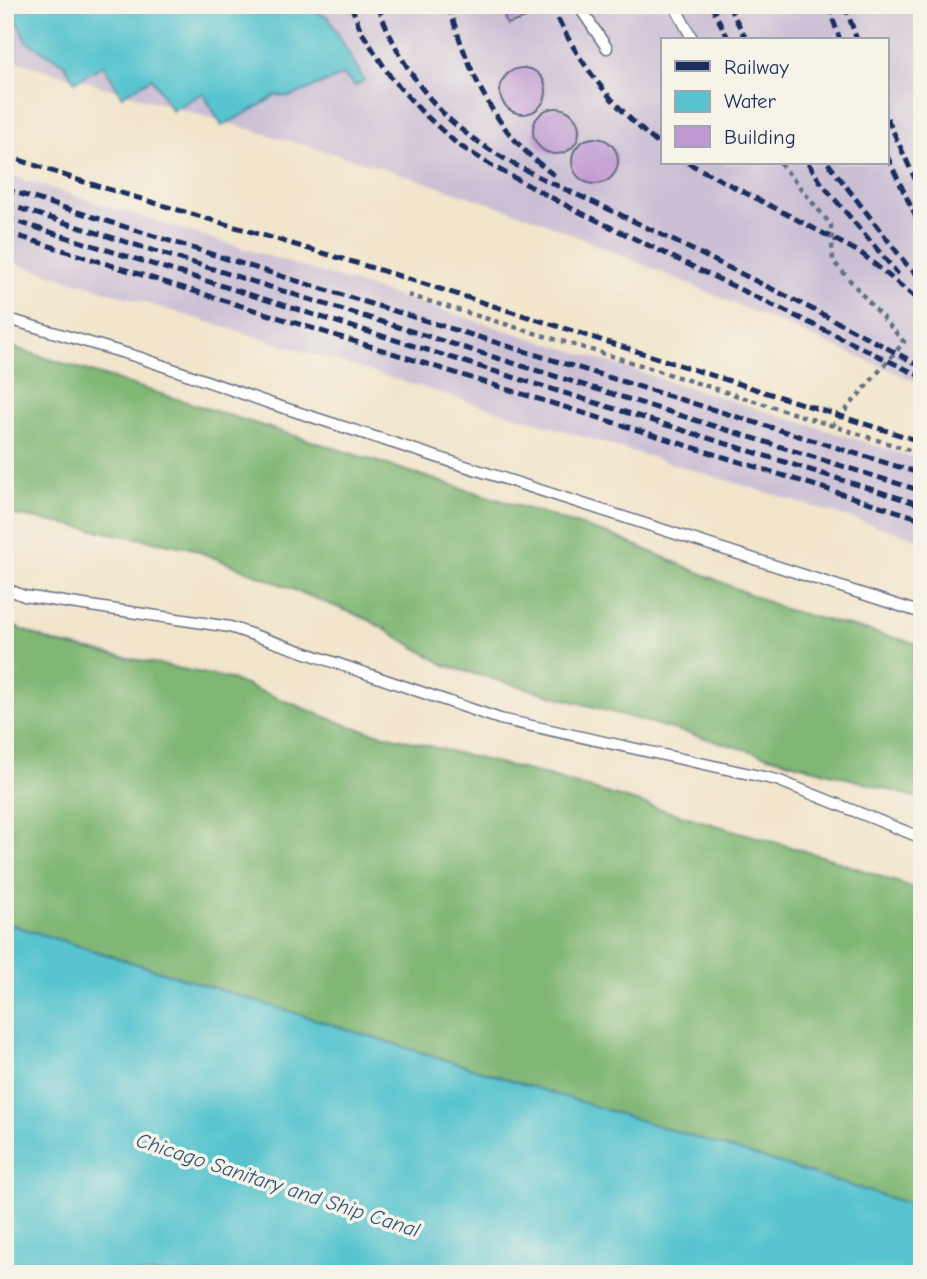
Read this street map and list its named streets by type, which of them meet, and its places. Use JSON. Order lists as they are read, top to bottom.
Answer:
{
  "water": ["Chicago Sanitary and Ship Canal"],
  "legend": ["Railway", "Water", "Building"]
}
